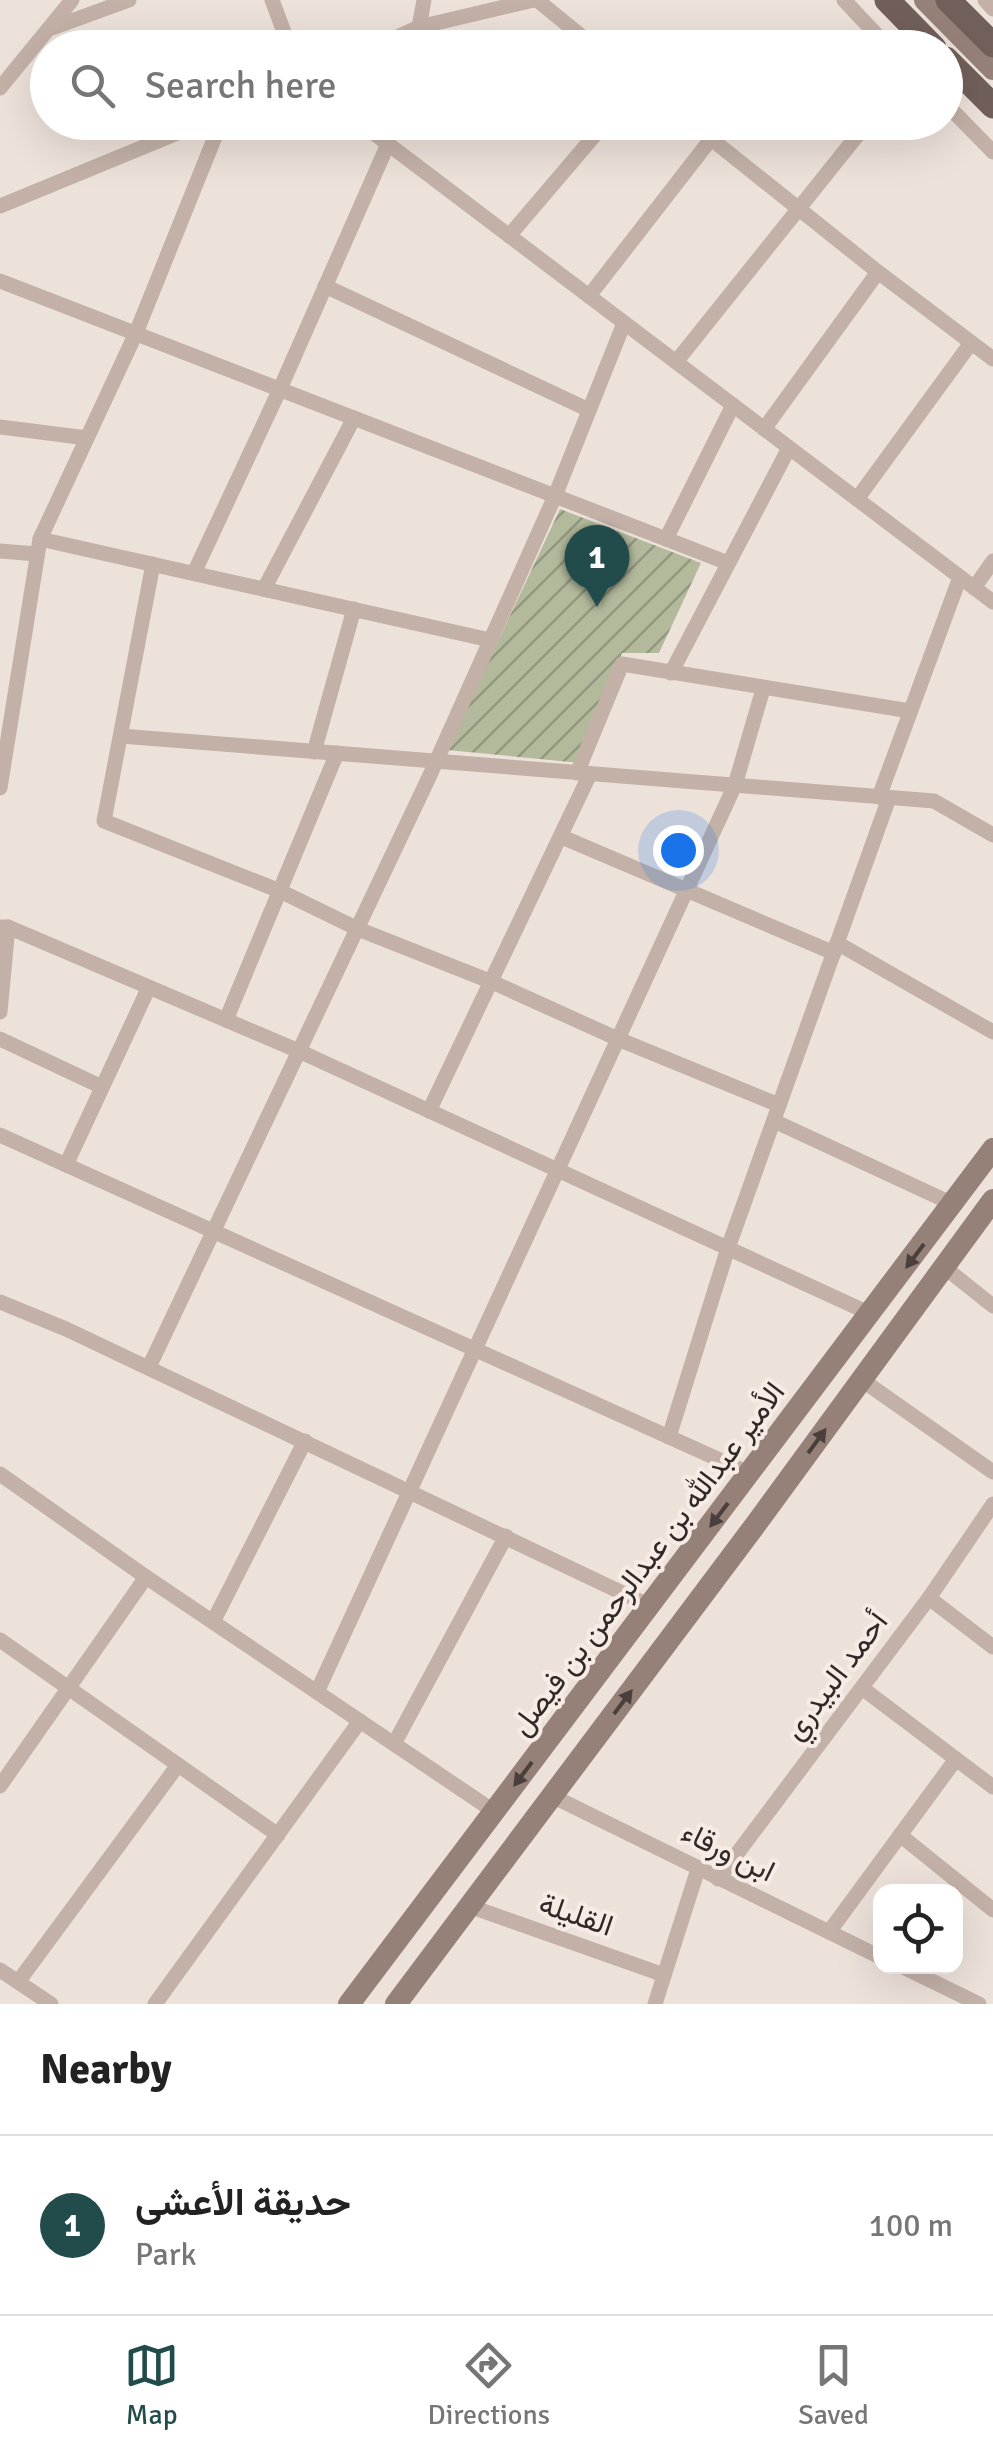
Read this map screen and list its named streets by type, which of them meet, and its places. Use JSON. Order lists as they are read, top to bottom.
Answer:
{
  "streets": {
    "main road": ["الأمير عبدالله بن عبدالرحمن بن فيصل"],
    "street": ["أحمد البيدري", "ابن ورقاء", "القليلة"]
  },
  "crossings": [
    ["أحمد البيدري", "ابن ورقاء"]
  ],
  "page": {
    "search": "Search here",
    "pins": "1",
    "heading": "Nearby",
    "list": [
      {
        "mark": "1",
        "name": "حديقة الأعشى",
        "note": "Park",
        "value": "100 m"
      }
    ],
    "nav": ["Map", "Directions", "Saved"]
  }
}
